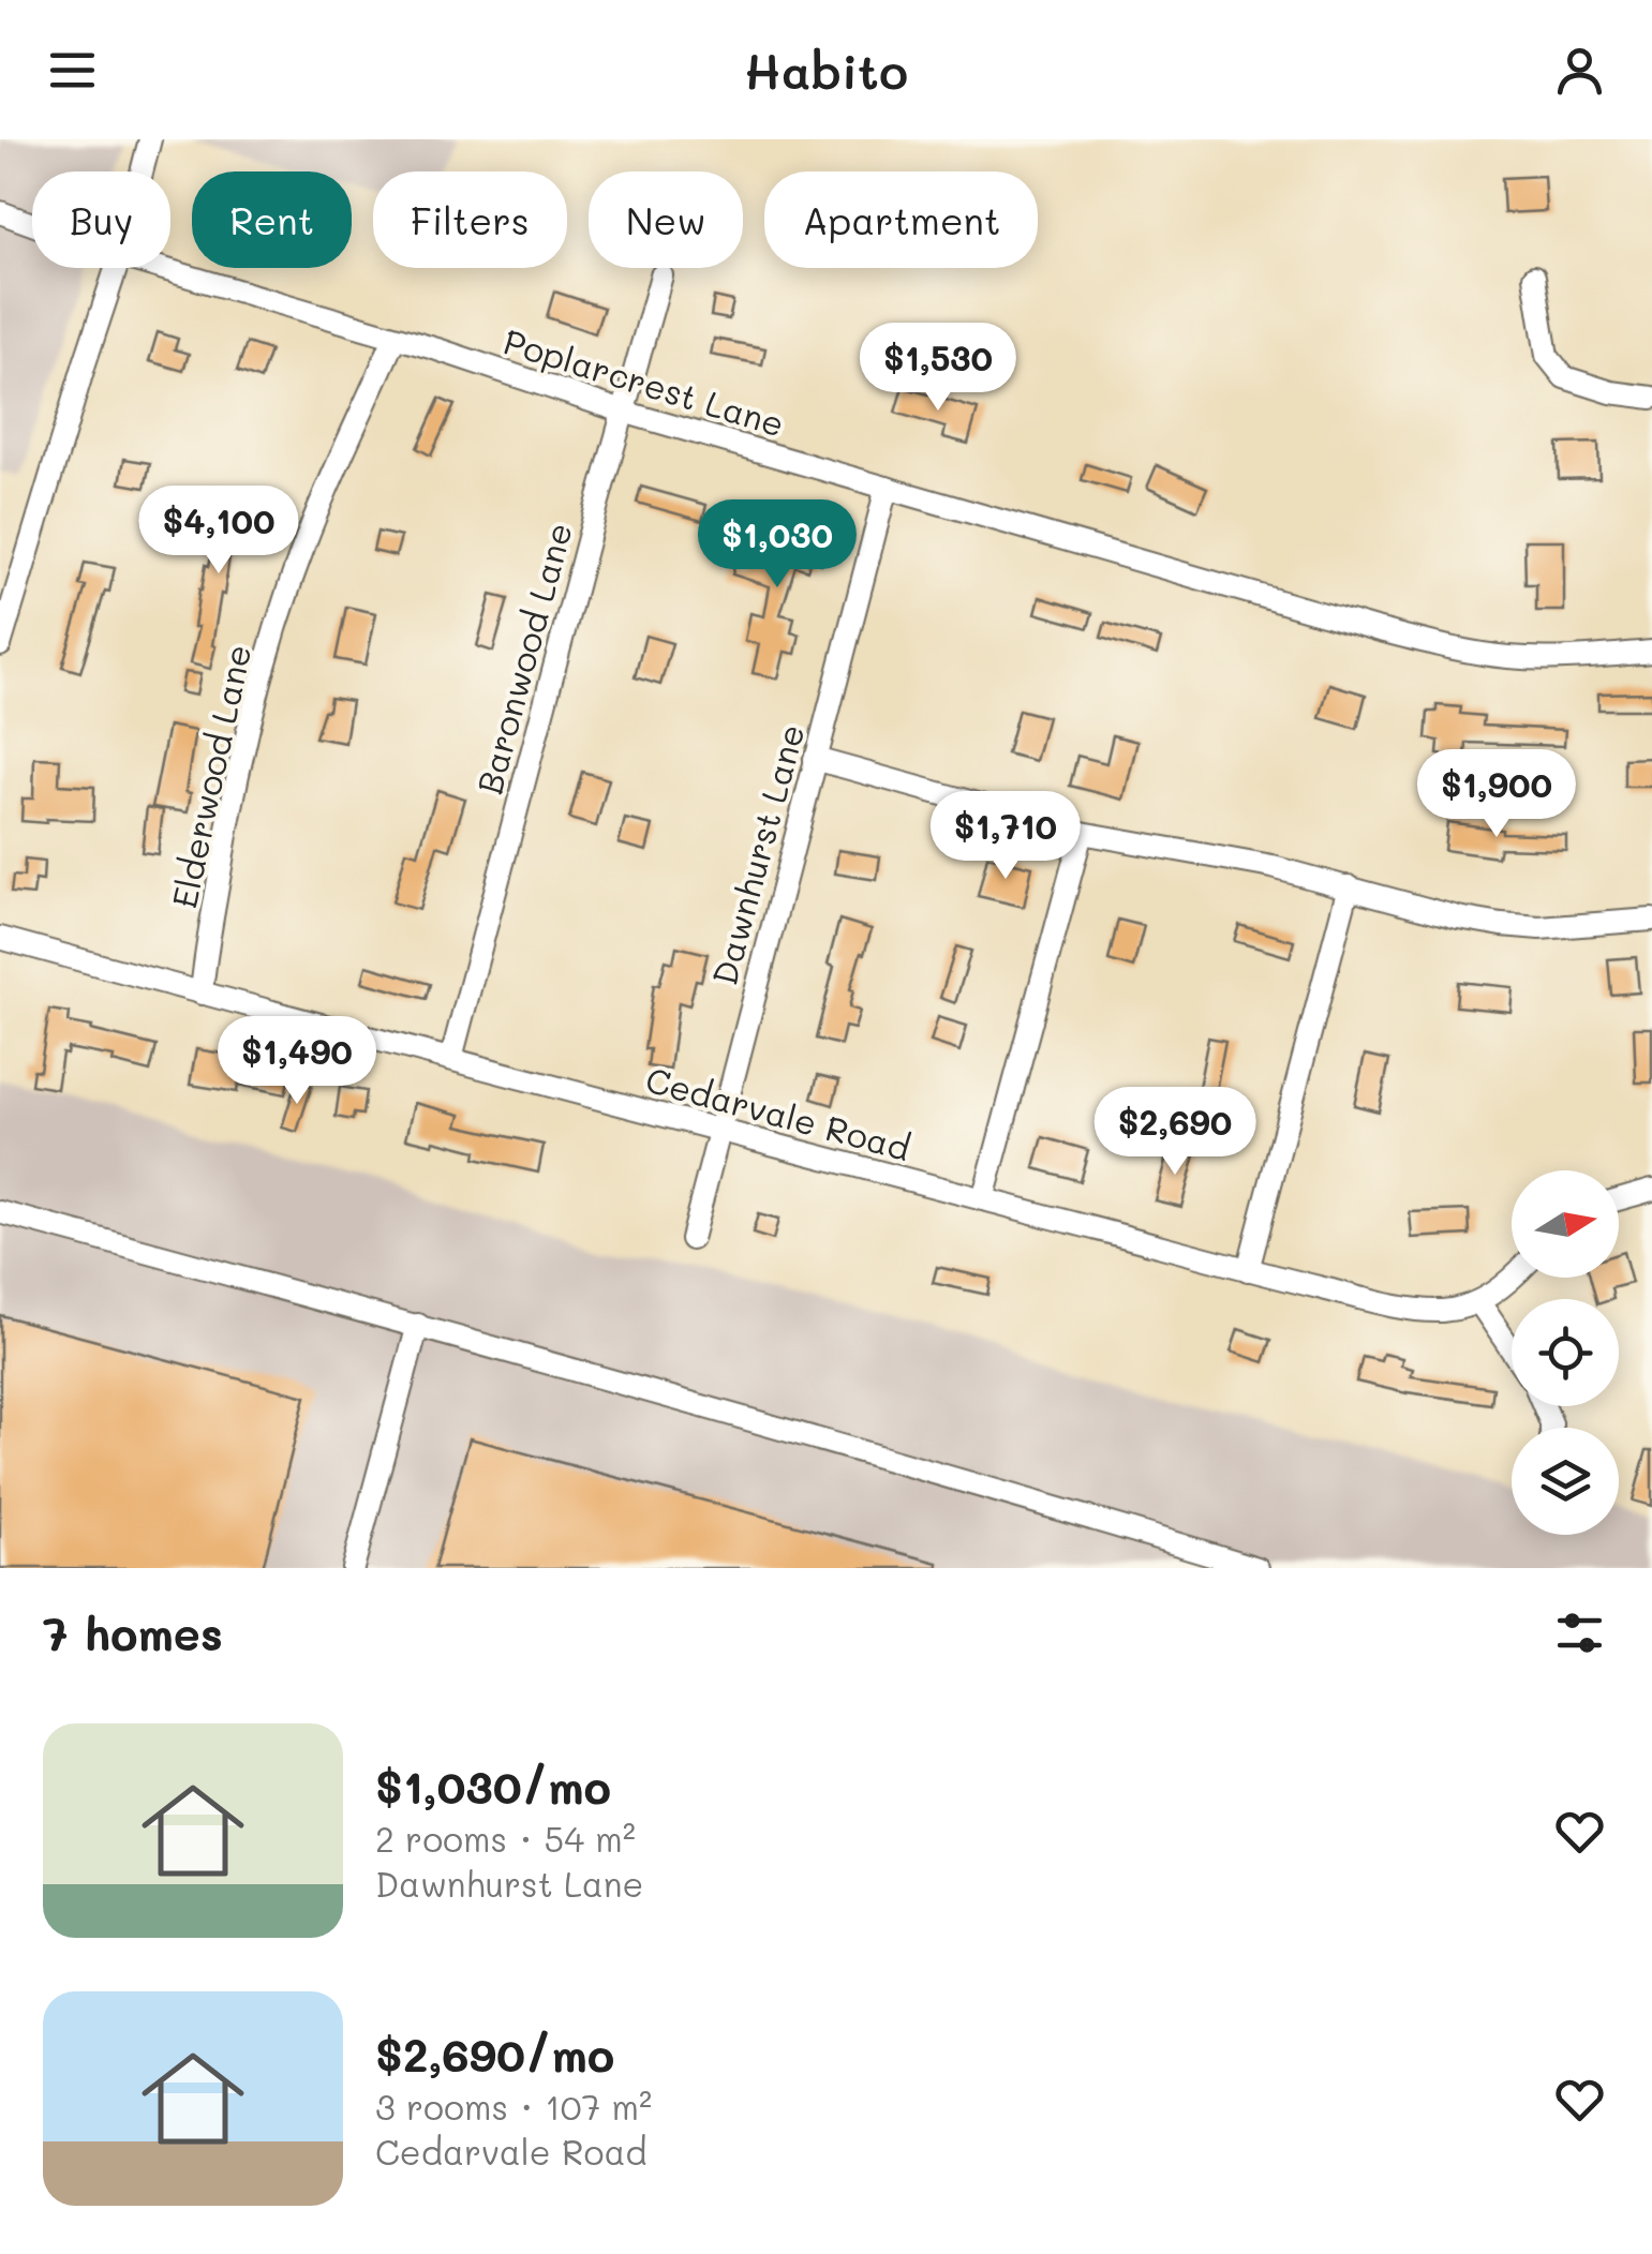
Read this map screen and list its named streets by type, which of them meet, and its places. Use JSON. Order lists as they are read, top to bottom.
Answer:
{
  "streets": {
    "street": [
      "Poplarcrest Lane",
      "Baronwood Lane",
      "Elderwood Lane",
      "Dawnhurst Lane",
      "Cedarvale Road"
    ]
  },
  "crossings": [
    ["Poplarcrest Lane", "Baronwood Lane"],
    ["Poplarcrest Lane", "Elderwood Lane"],
    ["Poplarcrest Lane", "Dawnhurst Lane"],
    ["Baronwood Lane", "Cedarvale Road"],
    ["Elderwood Lane", "Cedarvale Road"],
    ["Dawnhurst Lane", "Cedarvale Road"]
  ],
  "north": "right",
  "page": {
    "header": "Habito",
    "chip": [
      "Buy",
      "Rent",
      "Filters",
      "New",
      "Apartment"
    ],
    "price": [
      "$1,530",
      "$4,100",
      "$1,030",
      "$1,900",
      "$1,710",
      "$1,490",
      "$2,690"
    ],
    "heading": "7 homes",
    "list": [
      {
        "name": "$1,030/mo",
        "note": "2 rooms · 54 m² · Dawnhurst Lane"
      },
      {
        "name": "$2,690/mo",
        "note": "3 rooms · 107 m² · Cedarvale Road"
      }
    ]
  }
}
